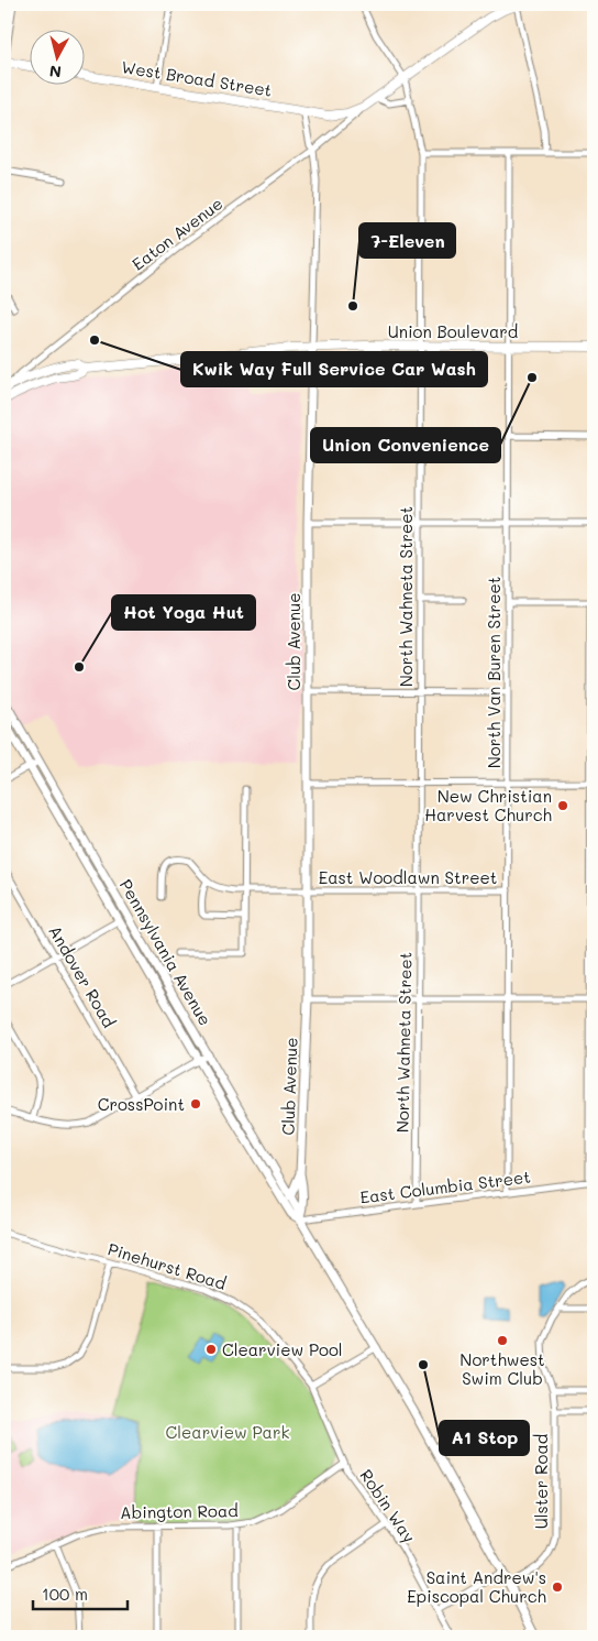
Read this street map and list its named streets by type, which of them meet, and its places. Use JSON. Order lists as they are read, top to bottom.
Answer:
{
  "streets": {
    "main road": ["West Broad Street", "Union Boulevard"],
    "street": [
      "Eaton Avenue",
      "North Wahneta Street",
      "Club Avenue",
      "North Van Buren Street",
      "East Woodlawn Street",
      "Pennsylvania Avenue",
      "Andover Road",
      "East Columbia Street",
      "Pinehurst Road",
      "Ulster Road",
      "Robin Way",
      "Abington Road"
    ]
  },
  "crossings": [
    ["West Broad Street", "Eaton Avenue"],
    ["West Broad Street", "North Wahneta Street"],
    ["West Broad Street", "Club Avenue"],
    ["Eaton Avenue", "Club Avenue"],
    ["Union Boulevard", "North Wahneta Street"],
    ["Union Boulevard", "Club Avenue"],
    ["Union Boulevard", "North Van Buren Street"],
    ["North Wahneta Street", "East Woodlawn Street"],
    ["North Wahneta Street", "East Columbia Street"],
    ["Club Avenue", "East Woodlawn Street"],
    ["Club Avenue", "Pennsylvania Avenue"],
    ["Club Avenue", "East Columbia Street"],
    ["North Van Buren Street", "East Woodlawn Street"],
    ["North Van Buren Street", "East Columbia Street"],
    ["Pennsylvania Avenue", "East Columbia Street"],
    ["Pennsylvania Avenue", "Ulster Road"],
    ["Pinehurst Road", "Robin Way"],
    ["Robin Way", "Abington Road"]
  ],
  "parks": ["Clearview Park"],
  "places": [
    "7-Eleven",
    "Kwik Way Full Service Car Wash",
    "Union Convenience",
    "Hot Yoga Hut",
    "New Christian Harvest Church",
    "CrossPoint",
    "Northwest Swim Club",
    "Clearview Pool",
    "A1 Stop",
    "Saint Andrew's Episcopal Church"
  ],
  "scale_bar": "100 m",
  "north": "bottom"
}
